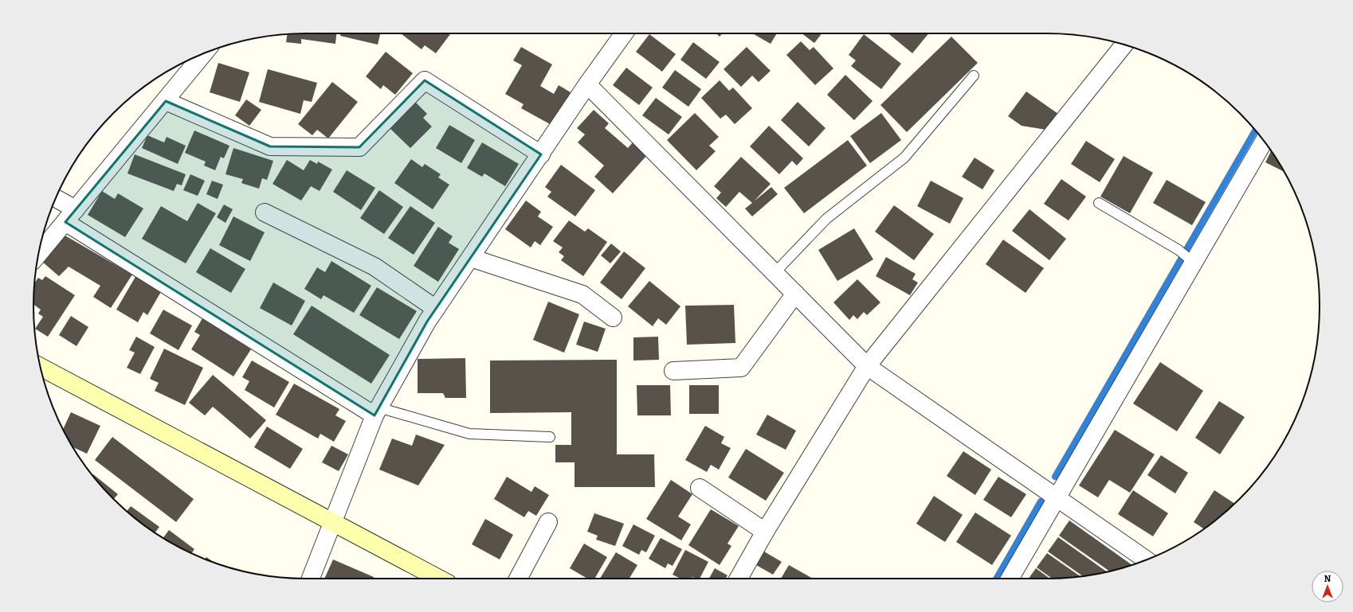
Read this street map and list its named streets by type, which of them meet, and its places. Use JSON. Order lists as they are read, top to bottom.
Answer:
{
  "north": "top"
}
